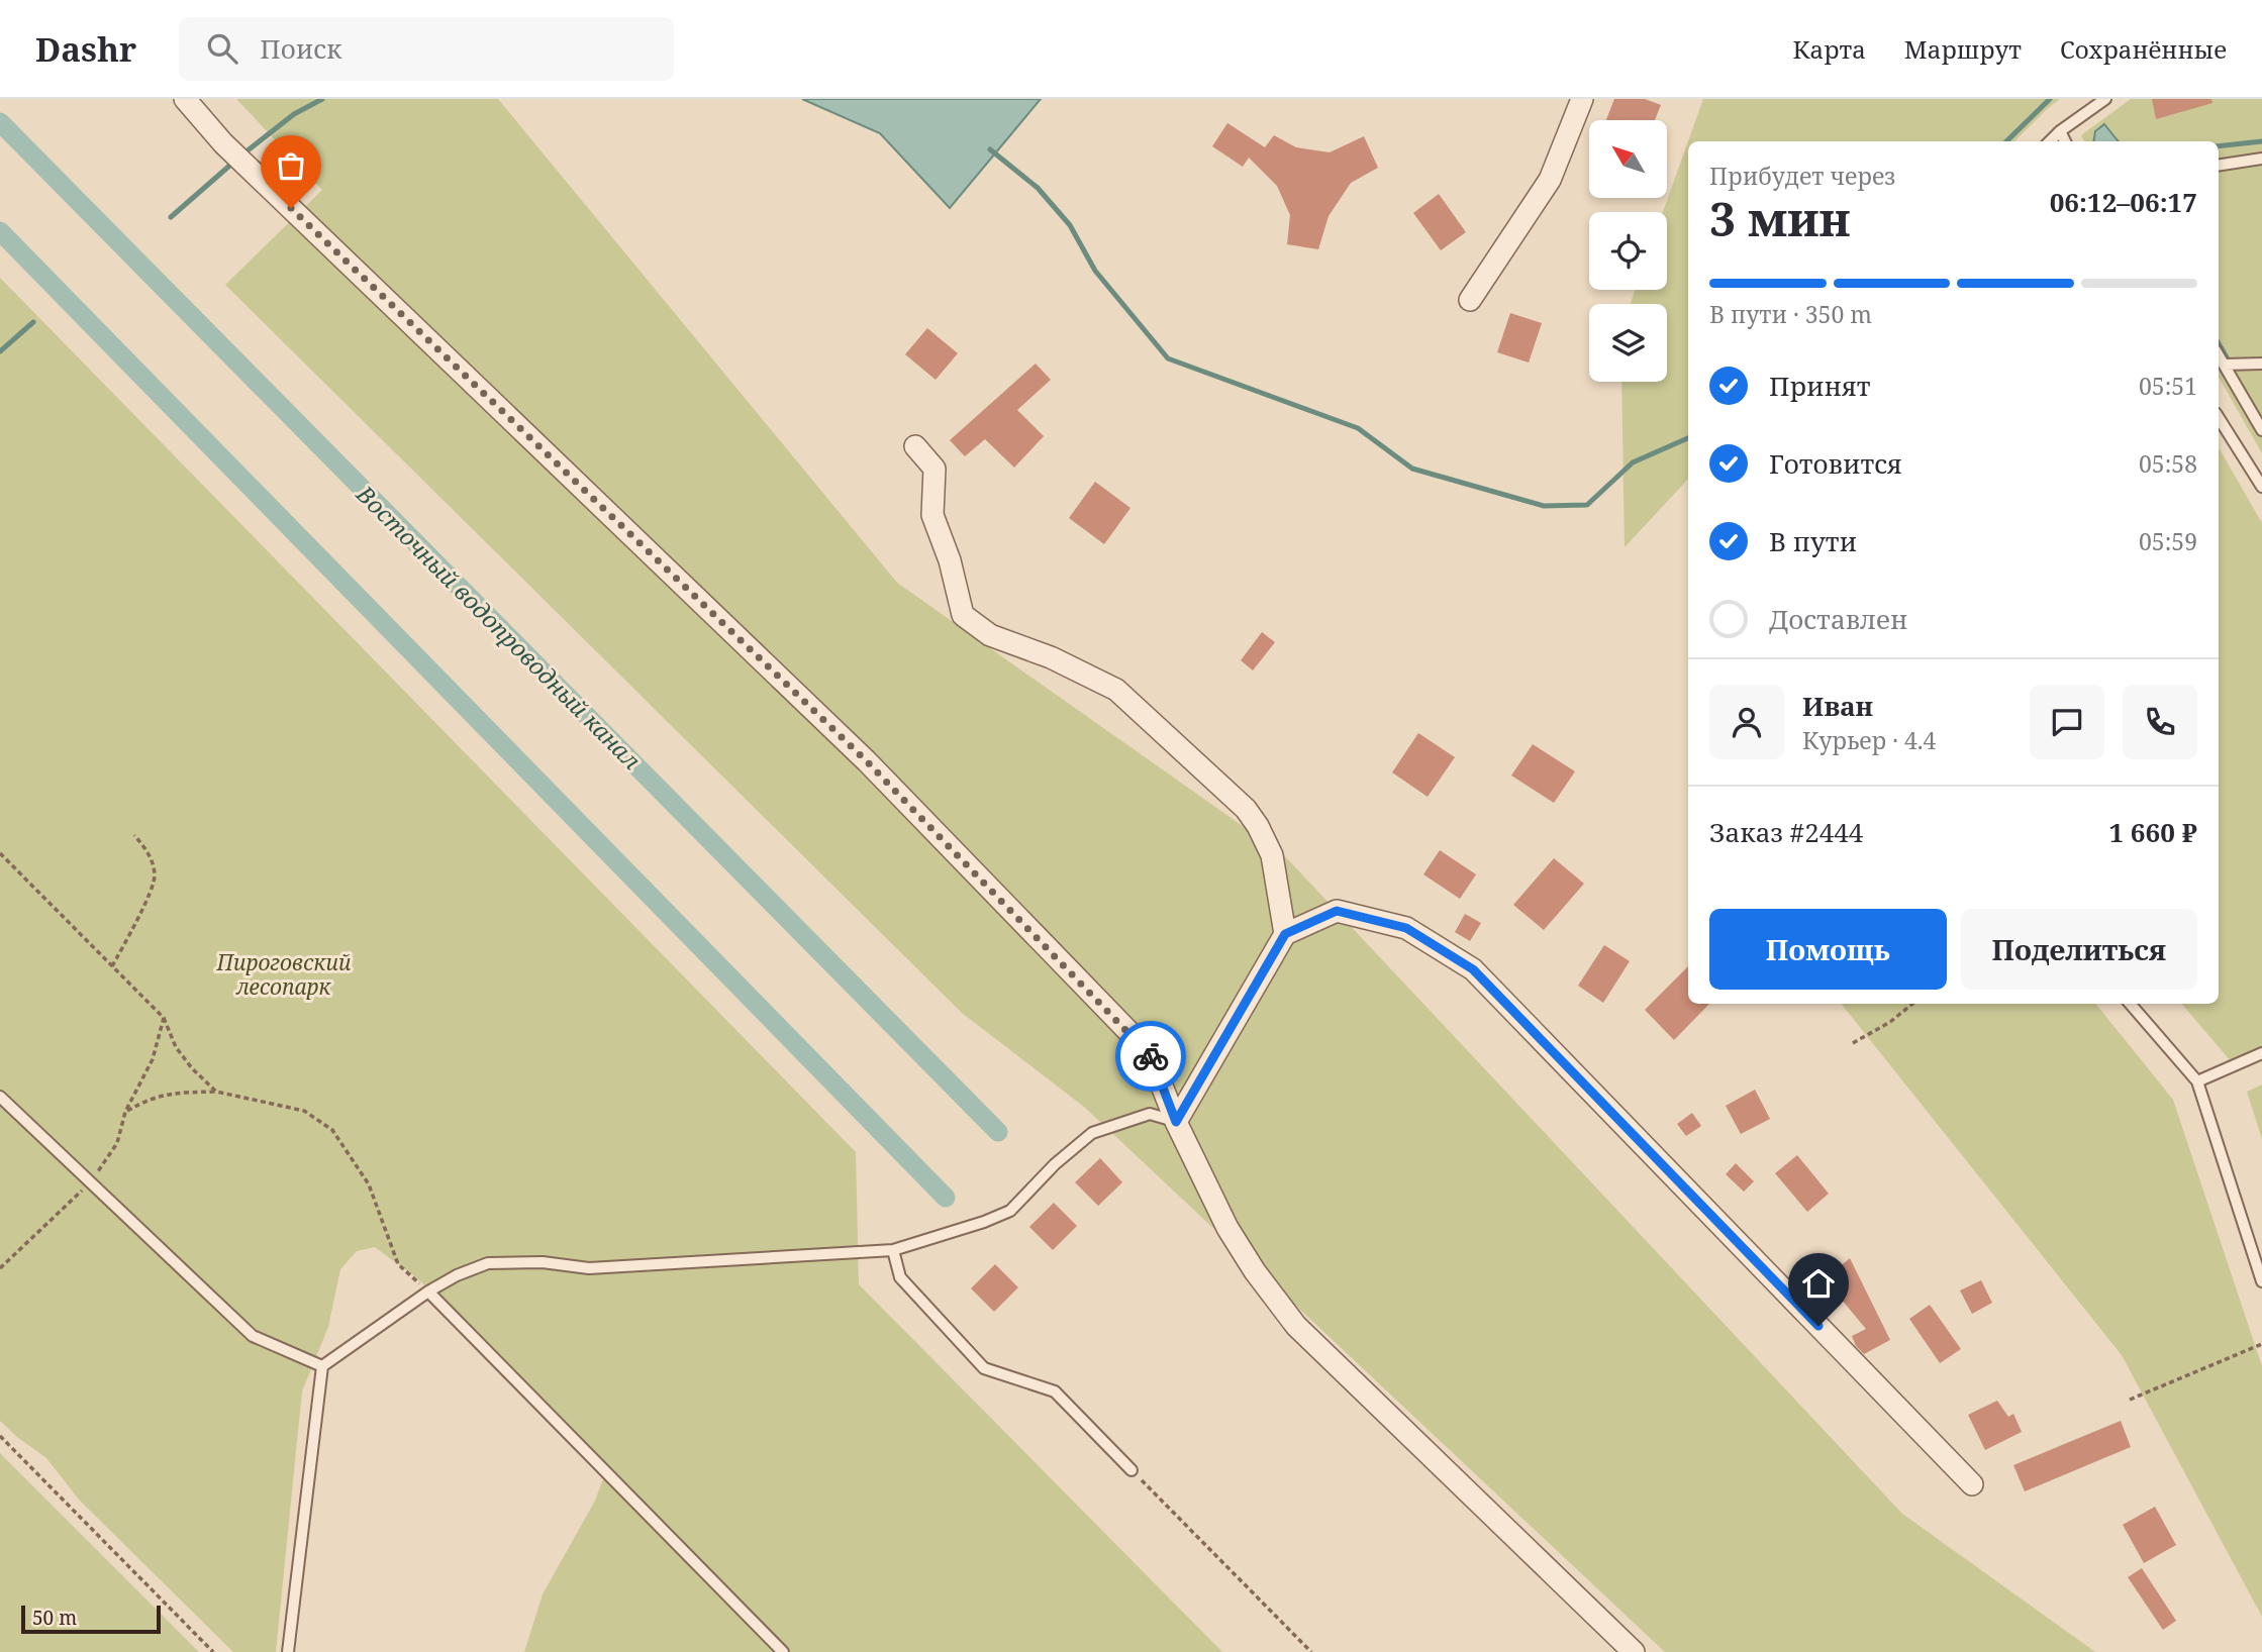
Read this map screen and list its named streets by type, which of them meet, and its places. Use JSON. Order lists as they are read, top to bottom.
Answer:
{
  "water": ["Восточный водопроводный канал"],
  "parks": ["Пироговский лесопарк"],
  "scale_bar": "50 m",
  "north": "top left",
  "page": {
    "header": "Dashr",
    "search": "Поиск",
    "nav": ["Карта", "Маршрут", "Сохранённые"],
    "heading": ["3 мин", "Прибудет через", "06:12–06:17"],
    "panel": [
      "Иван",
      "Курьер · 4.4",
      "Заказ #2444",
      "1 660 ₽"
    ],
    "bar": "В пути · 350 m",
    "list": [
      ["Принят", "05:51"],
      ["Готовится", "05:58"],
      ["В пути", "05:59"],
      "Доставлен"
    ],
    "buttons": ["Помощь", "Поделиться"],
    "scale": "50 m"
  }
}
